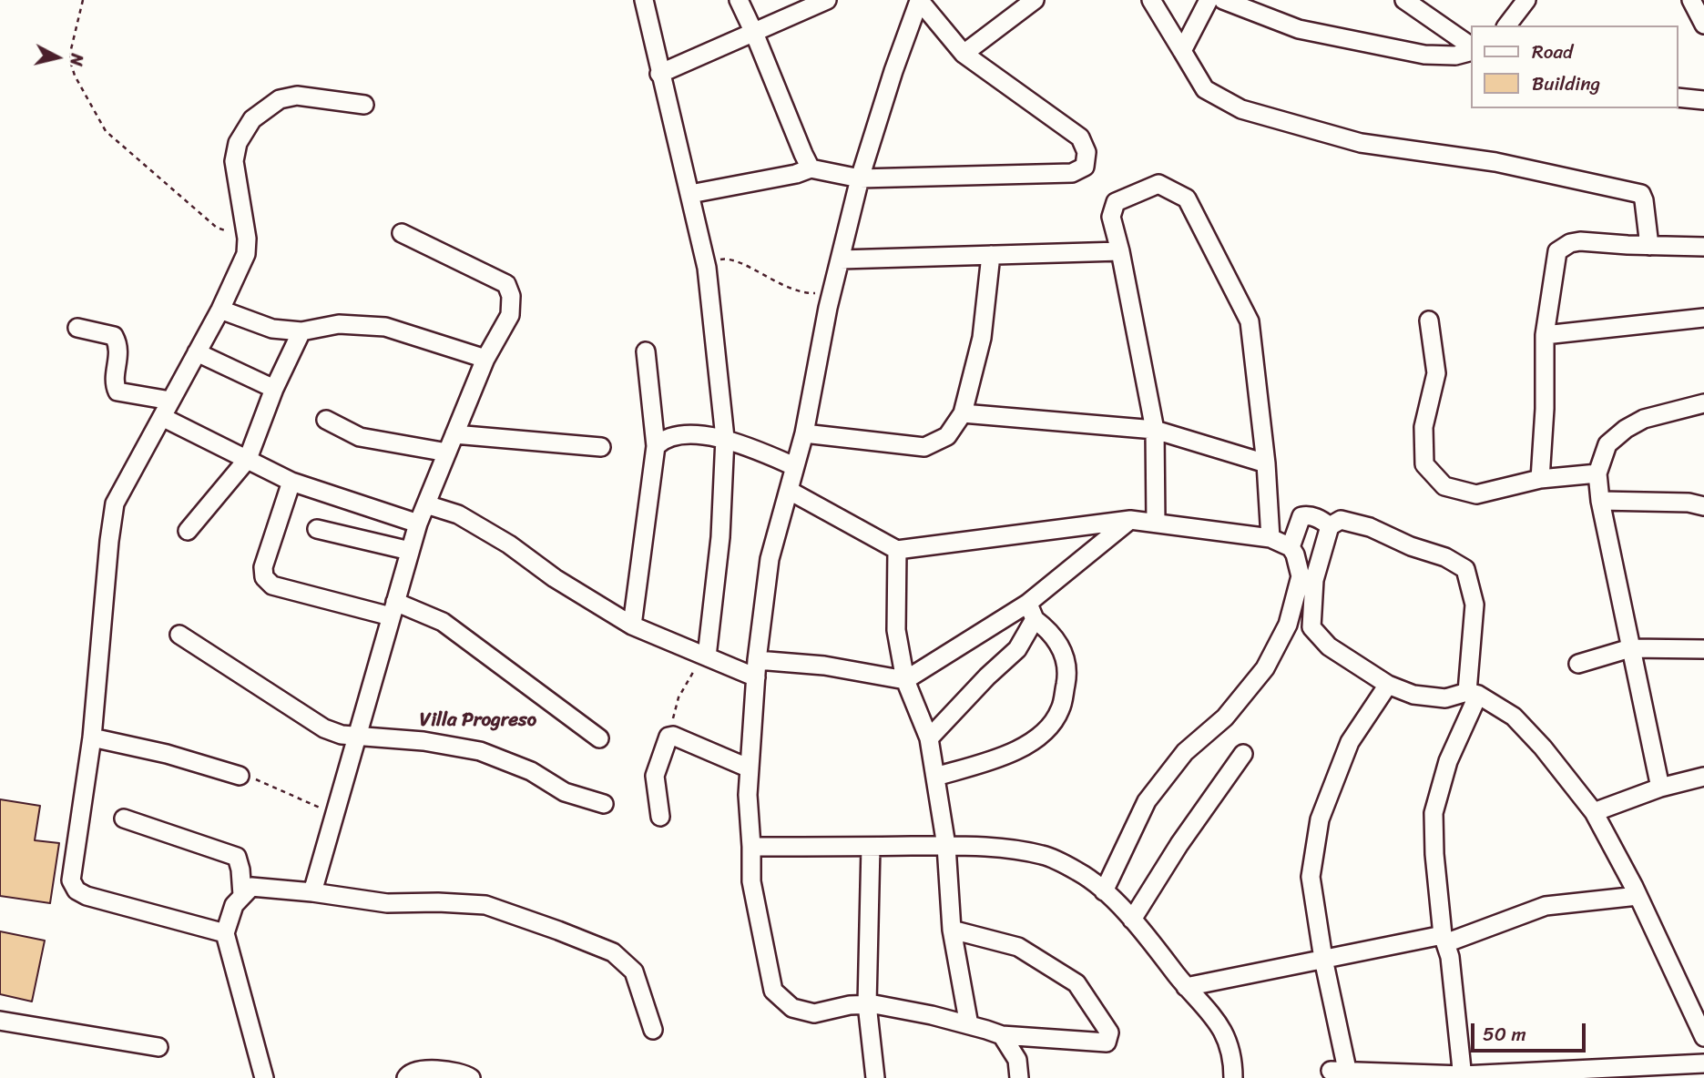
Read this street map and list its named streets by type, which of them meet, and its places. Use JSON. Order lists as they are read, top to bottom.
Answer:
{
  "districts": ["Villa Progreso"],
  "legend": ["Road", "Building"],
  "scale_bar": "50 m",
  "north": "right"
}
